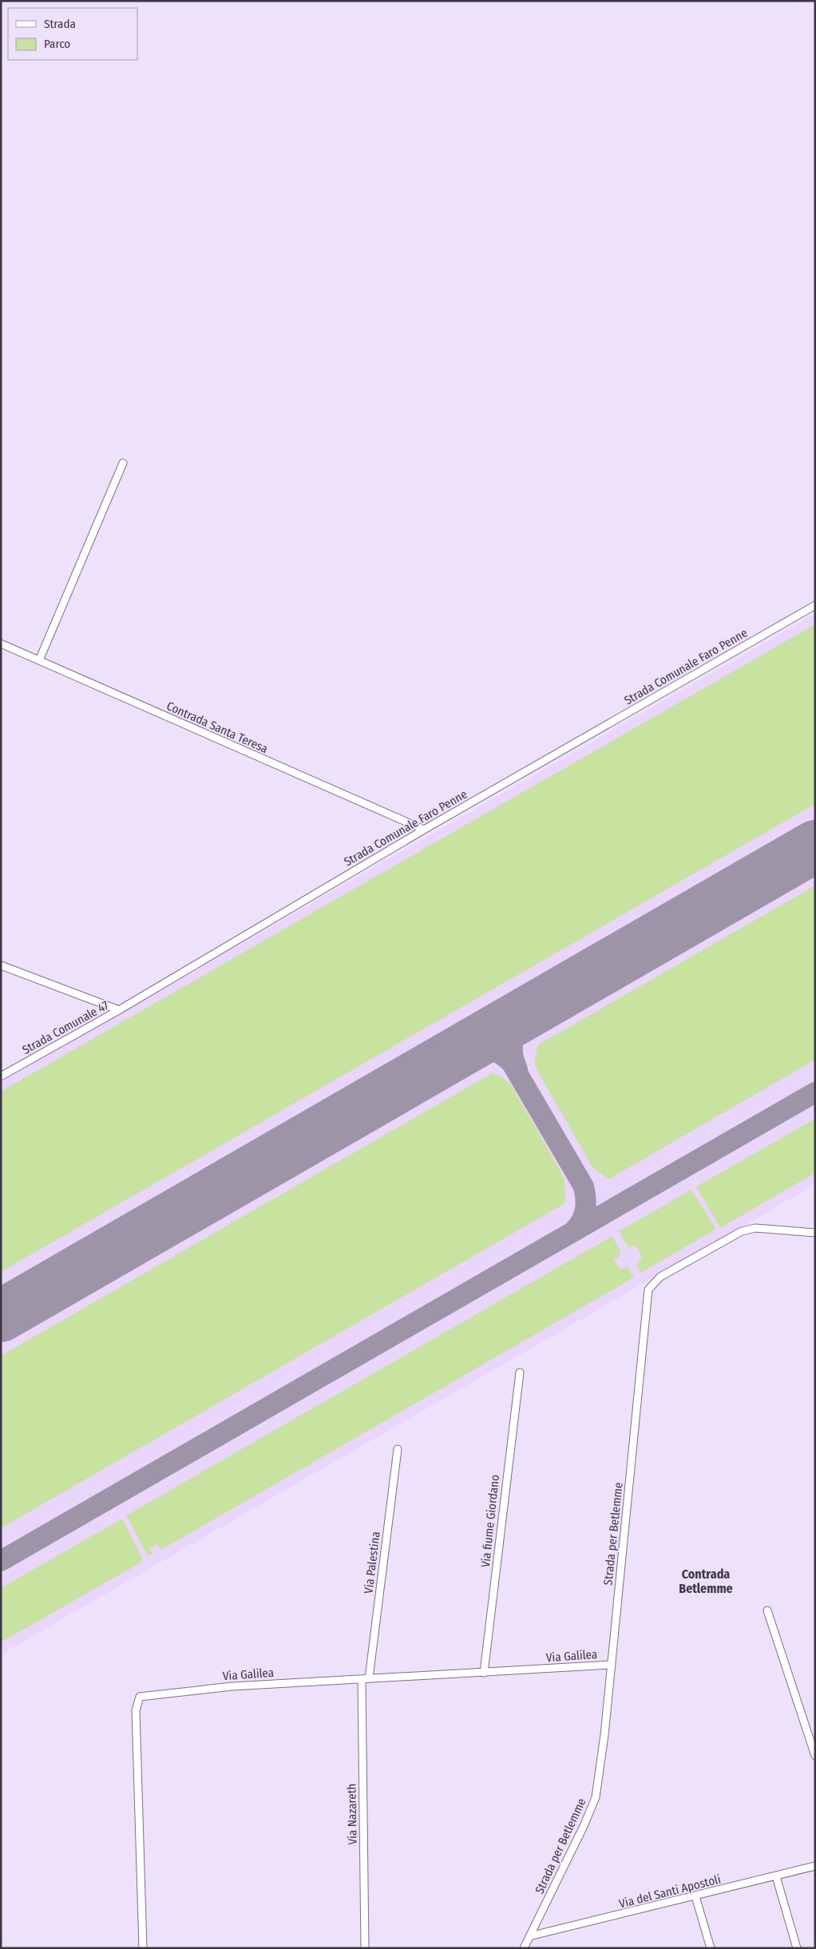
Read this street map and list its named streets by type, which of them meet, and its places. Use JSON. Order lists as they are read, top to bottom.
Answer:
{
  "streets": {
    "street": [
      "Strada Comunale Faro Penne",
      "Contrada Santa Teresa",
      "Strada Comunale 47",
      "Via fiume Giordano",
      "Strada per Betlemme",
      "Via Palestina",
      "Via Galilea",
      "Via Nazareth",
      "Via del Santi Apostoli"
    ]
  },
  "crossings": [
    ["Strada Comunale Faro Penne", "Contrada Santa Teresa"],
    ["Strada Comunale Faro Penne", "Strada Comunale 47"],
    ["Via fiume Giordano", "Via Galilea"],
    ["Strada per Betlemme", "Via Galilea"],
    ["Strada per Betlemme", "Via del Santi Apostoli"],
    ["Via Palestina", "Via Galilea"],
    ["Via Palestina", "Via Nazareth"],
    ["Via Galilea", "Via Nazareth"]
  ],
  "districts": ["Contrada Betlemme"],
  "legend": ["Strada", "Parco"]
}
